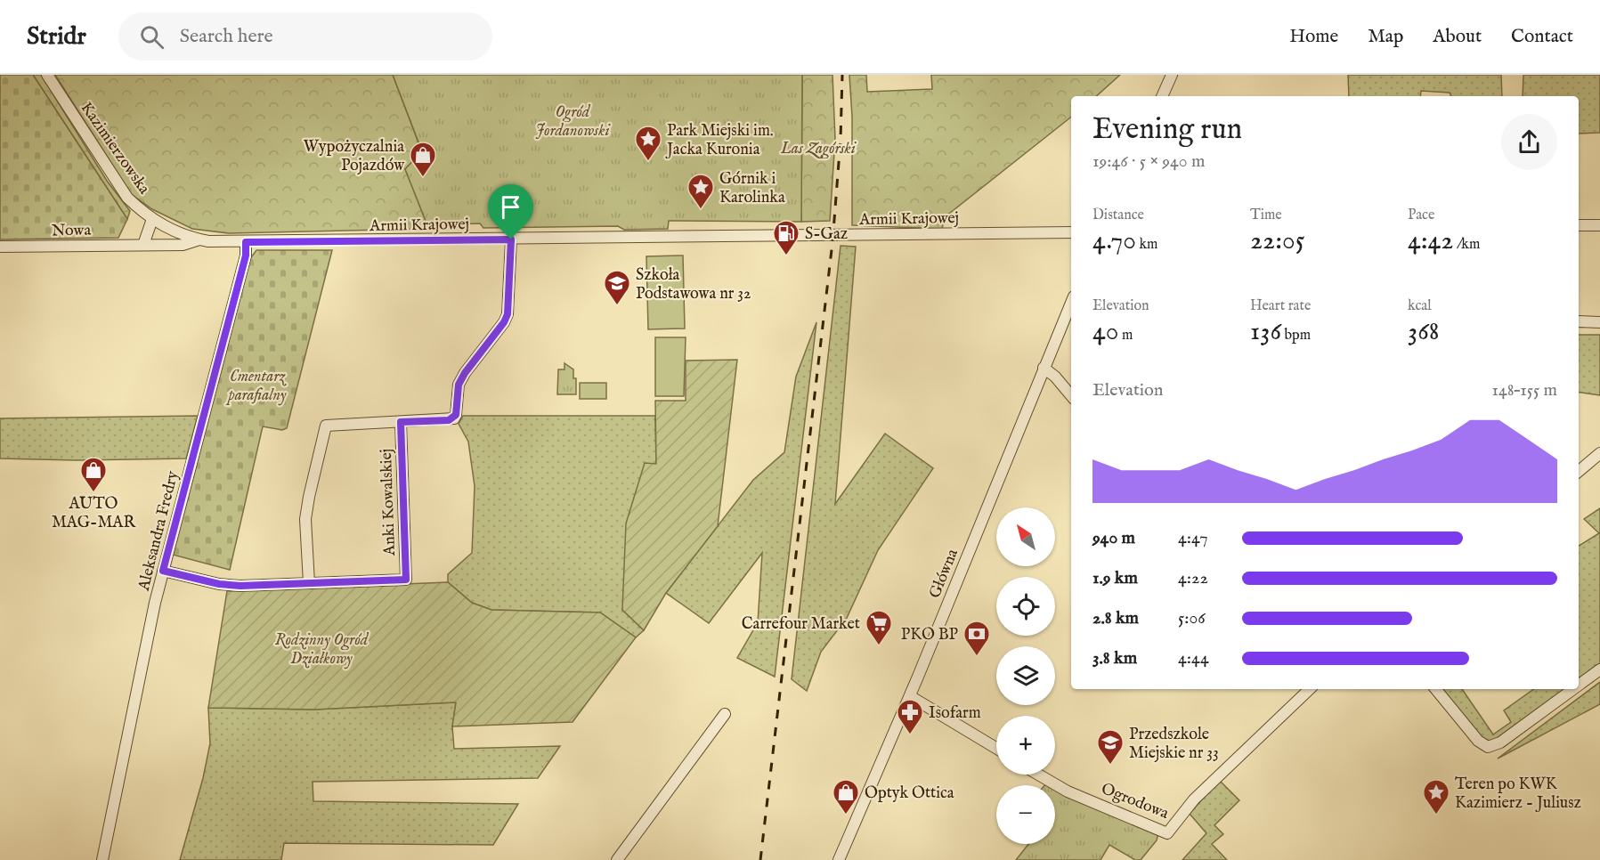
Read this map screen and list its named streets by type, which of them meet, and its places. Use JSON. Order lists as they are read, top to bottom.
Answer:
{
  "streets": {
    "street": [
      "Kazimierzowska",
      "Armii Krajowej",
      "Nowa",
      "Anki Kowalskiej",
      "Aleksandra Fredry",
      "Główna",
      "Ogrodowa"
    ]
  },
  "crossings": [
    ["Kazimierzowska", "Armii Krajowej"],
    ["Kazimierzowska", "Nowa"],
    ["Armii Krajowej", "Nowa"],
    ["Armii Krajowej", "Aleksandra Fredry"],
    ["Anki Kowalskiej", "Aleksandra Fredry"]
  ],
  "parks": [
    "Ogród Jordanowski",
    "Las Zagórski",
    "Cmentarz parafialny",
    "Rodzinny Ogród Działkowy"
  ],
  "places": {
    "place": ["Park Miejski im. Jacka Kuronia", "Górnik i Karolinka", "Teren po KWK Kazimierz - Juliusz"],
    "shop": ["Wypożyczalnia Pojazdów", "AUTO MAG-MAR", "Optyk Ottica"],
    "fuel station": ["S-Gaz"],
    "school or university": ["Szkoła Podstawowa nr 32", "Przedszkole Miejskie nr 33"],
    "supermarket": ["Carrefour Market"],
    "bank": ["PKO BP"],
    "pharmacy": ["Isofarm"]
  },
  "north": "top left",
  "page": {
    "header": "Stridr",
    "search": "Search here",
    "nav": [
      "Home",
      "Map",
      "About",
      "Contact"
    ],
    "heading": ["Evening run", "19:46 · 5 × 940 m"],
    "stats": [
      ["Distance", "4.70 km"],
      ["Time", "22:05"],
      ["Pace", "4:42 /km"],
      ["Elevation", "40 m"],
      ["Heart rate", "136 bpm"],
      ["kcal", "368"]
    ],
    "chart": ["Elevation", "148–155 m"],
    "map_buttons": ["+", "−"],
    "list": [
      {
        "name": "940 m",
        "note": "4:47"
      },
      {
        "name": "1.9 km",
        "note": "4:22"
      },
      {
        "name": "2.8 km",
        "note": "5:06"
      },
      {
        "name": "3.8 km",
        "note": "4:44"
      }
    ]
  }
}
